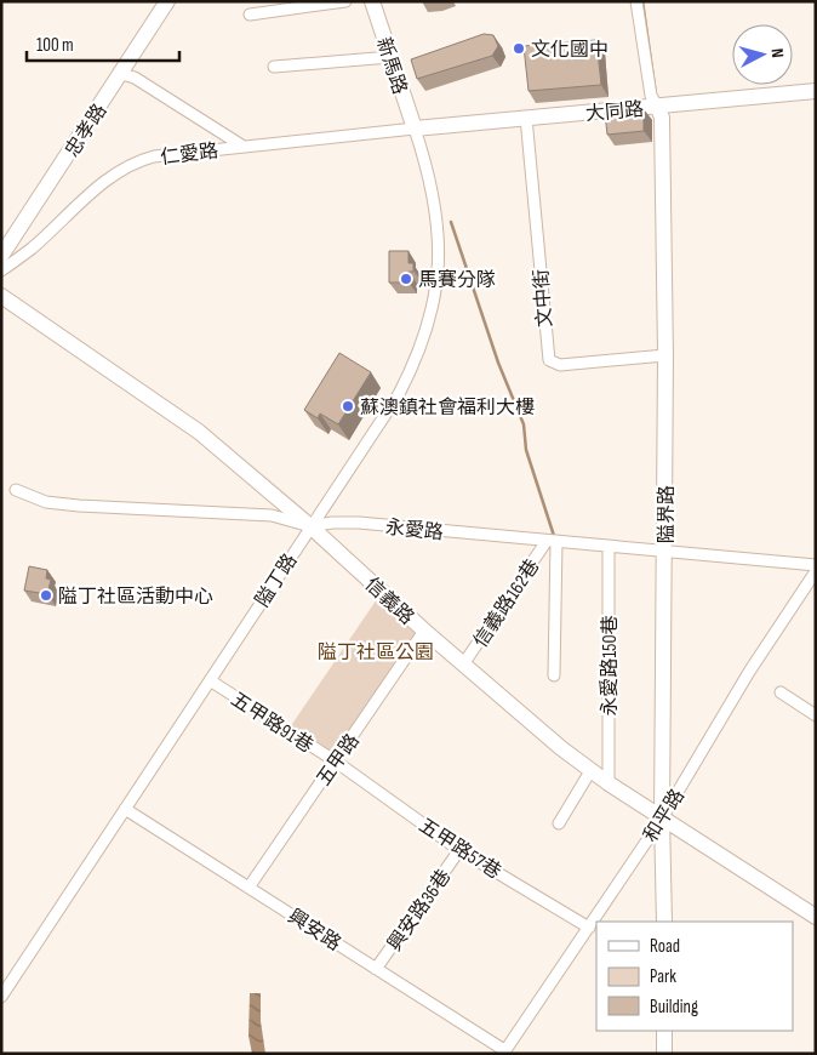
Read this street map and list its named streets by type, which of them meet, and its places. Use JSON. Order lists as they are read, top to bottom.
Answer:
{
  "streets": {
    "street": [
      "新馬路",
      "大同路",
      "忠孝路",
      "仁愛路",
      "文中街",
      "隘界路",
      "永愛路",
      "隘丁路",
      "信義路",
      "信義路162巷",
      "永愛路150巷",
      "五甲路91巷",
      "五甲路",
      "和平路",
      "五甲路57巷",
      "興安路36巷",
      "興安路"
    ]
  },
  "crossings": [
    ["新馬路", "大同路"],
    ["新馬路", "仁愛路"],
    ["新馬路", "隘丁路"],
    ["大同路", "仁愛路"],
    ["大同路", "文中街"],
    ["大同路", "隘界路"],
    ["大同路", "隘丁路"],
    ["仁愛路", "隘丁路"],
    ["文中街", "隘界路"],
    ["隘界路", "永愛路"],
    ["隘界路", "信義路"],
    ["隘界路", "和平路"],
    ["永愛路", "隘丁路"],
    ["永愛路", "信義路"],
    ["永愛路", "信義路162巷"],
    ["永愛路", "永愛路150巷"],
    ["隘丁路", "信義路"],
    ["隘丁路", "五甲路91巷"],
    ["隘丁路", "興安路"],
    ["信義路", "信義路162巷"],
    ["信義路", "永愛路150巷"],
    ["信義路", "五甲路"],
    ["信義路", "和平路"],
    ["五甲路91巷", "五甲路"],
    ["五甲路91巷", "五甲路57巷"],
    ["五甲路", "五甲路57巷"],
    ["五甲路", "興安路"],
    ["和平路", "五甲路57巷"],
    ["和平路", "興安路"],
    ["五甲路57巷", "興安路36巷"],
    ["興安路36巷", "興安路"]
  ],
  "parks": ["隘丁社區公園"],
  "places": [
    "文化國中",
    "馬賽分隊",
    "蘇澳鎮社會福利大樓",
    "隘丁社區活動中心"
  ],
  "legend": ["Road", "Park", "Building"],
  "scale_bar": "100 m",
  "north": "right"
}
